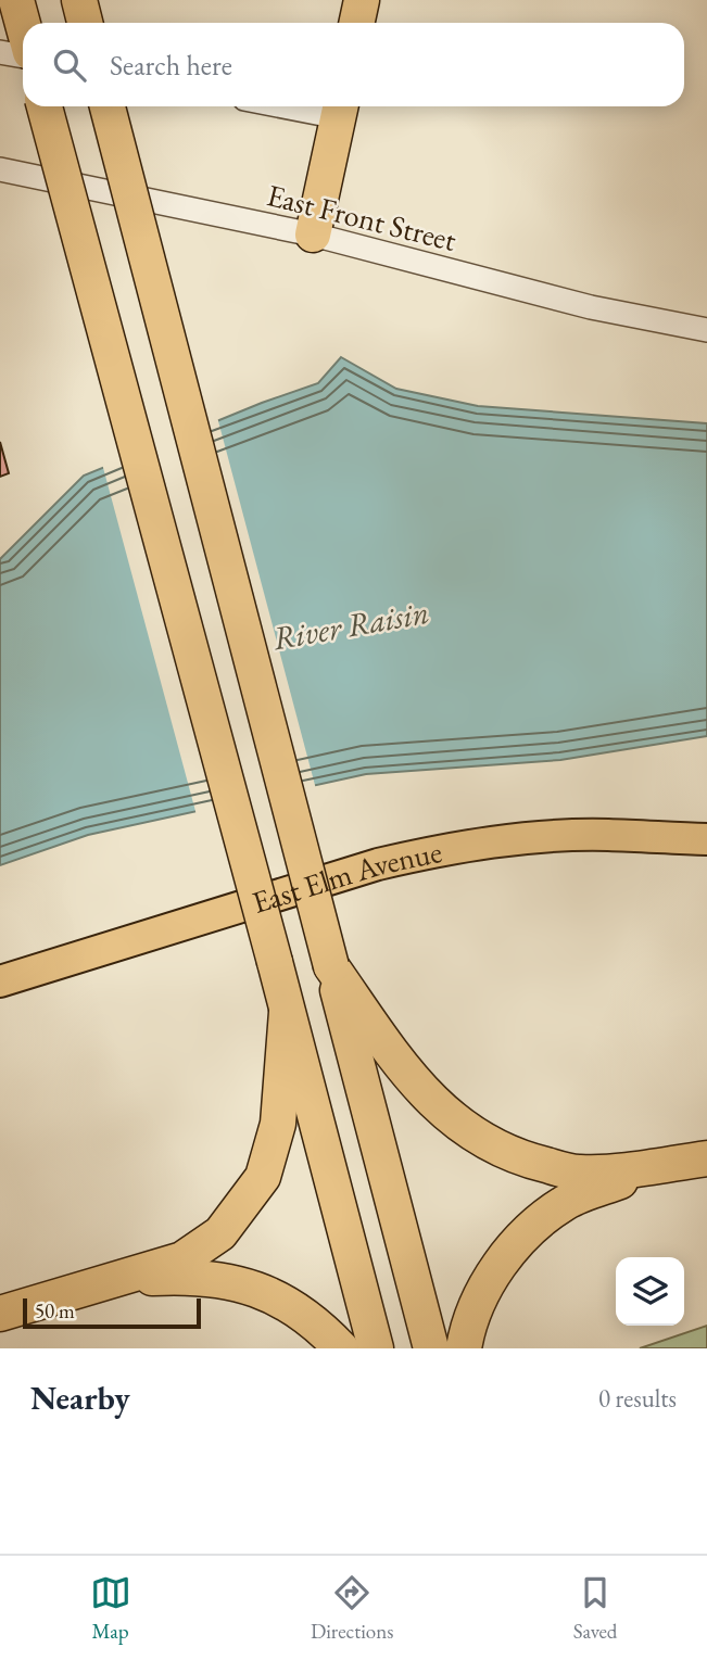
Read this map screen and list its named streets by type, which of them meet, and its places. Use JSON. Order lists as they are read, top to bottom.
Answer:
{
  "streets": {
    "main road": ["East Elm Avenue"],
    "street": ["East Front Street"]
  },
  "water": ["River Raisin"],
  "scale_bar": "50 m",
  "page": {
    "search": "Search here",
    "scale": "50 m",
    "heading": ["Nearby", "0 results"],
    "nav": ["Map", "Directions", "Saved"]
  }
}
